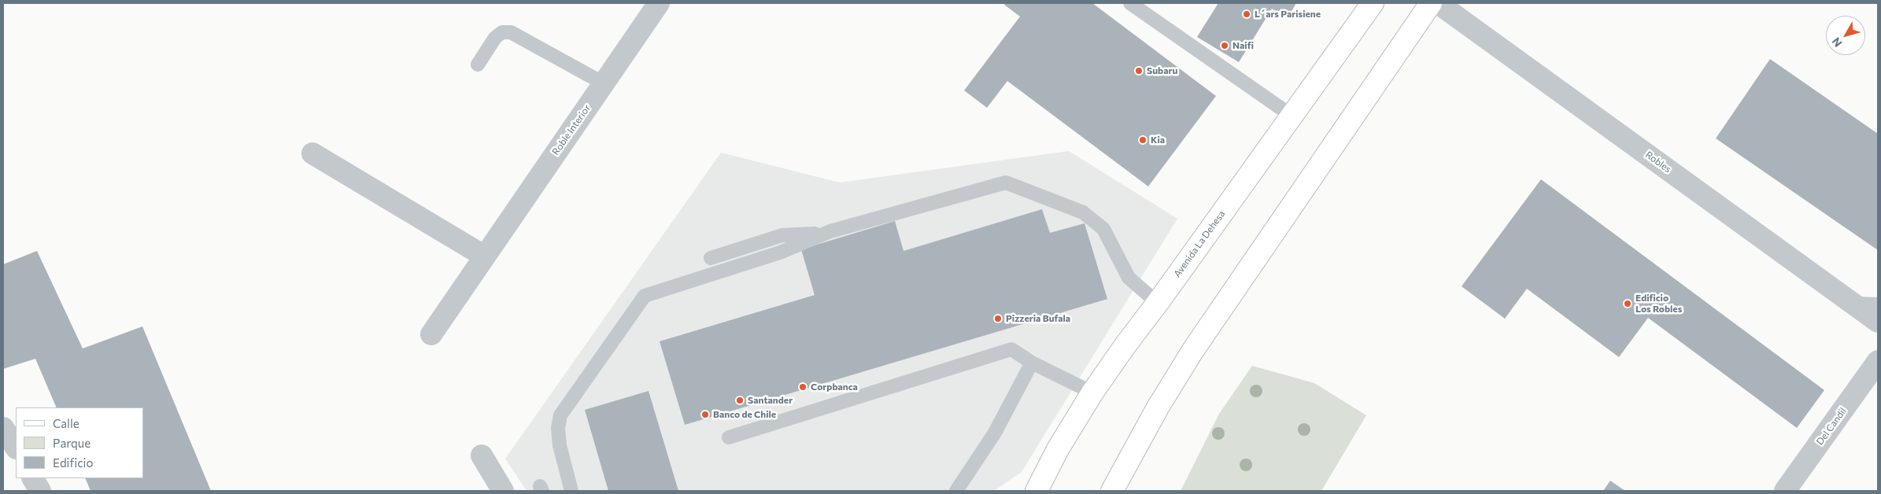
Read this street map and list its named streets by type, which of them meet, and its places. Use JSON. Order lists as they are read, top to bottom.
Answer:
{
  "streets": {
    "main road": ["Avenida La Dehesa"],
    "street": ["Roble Interior", "Robles", "Del Candil"]
  },
  "places": [
    "L´ars Parisiene",
    "Naifi",
    "Subaru",
    "Kia",
    "Edificio Los Robles",
    "Pizzeria Bufala",
    "Corpbanca",
    "Santander",
    "Banco de Chile"
  ],
  "legend": ["Calle", "Parque", "Edificio"],
  "north": "bottom left"
}
